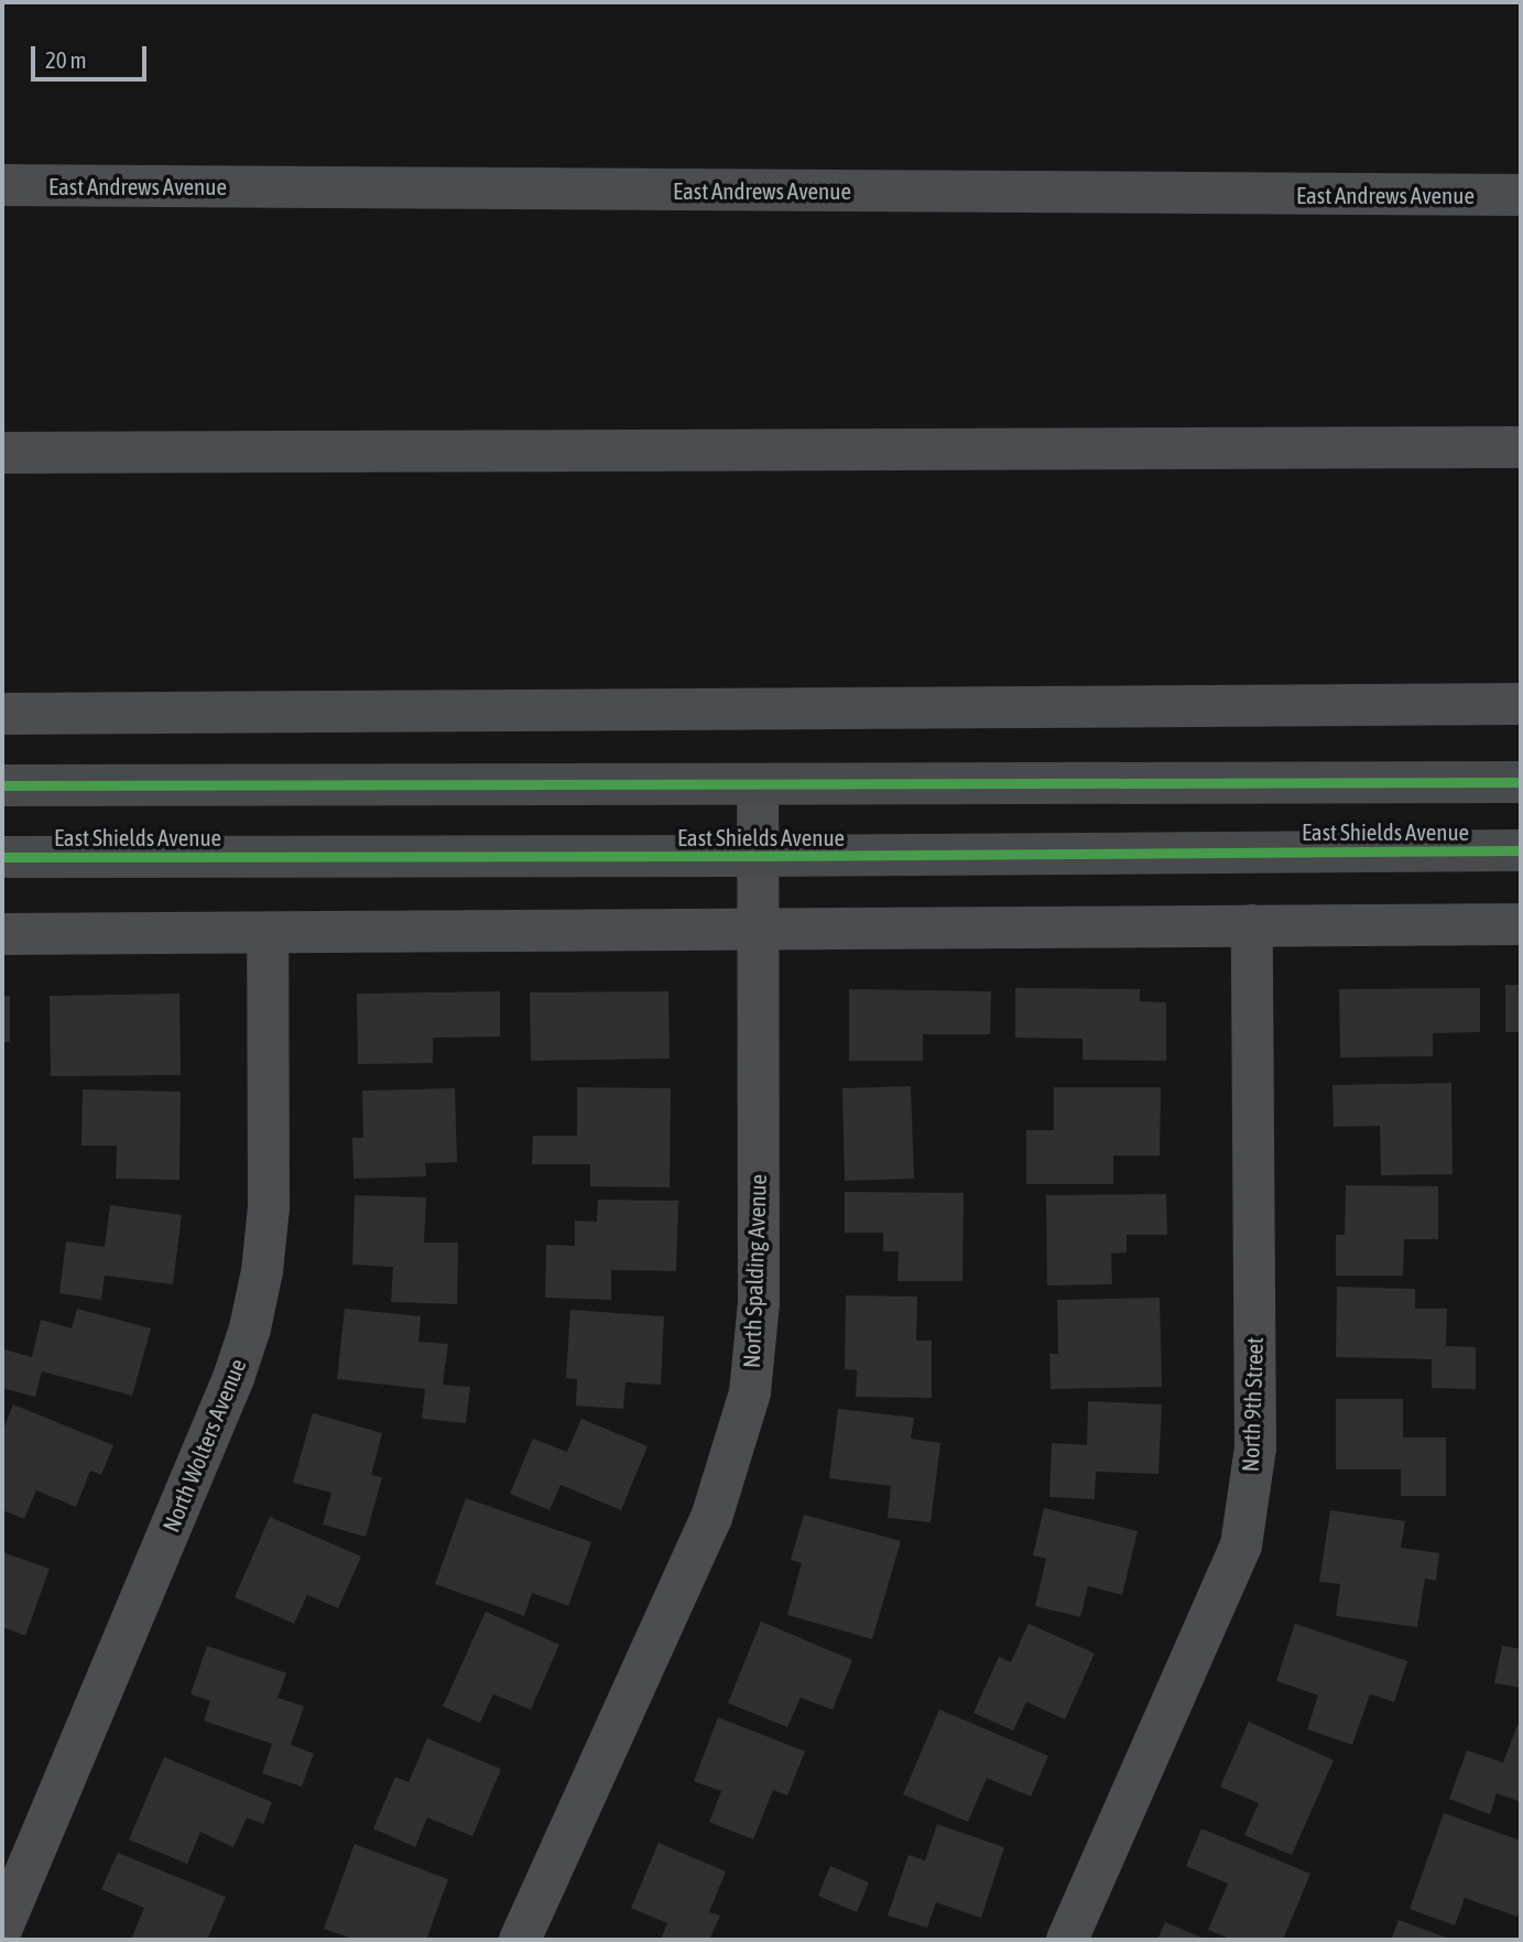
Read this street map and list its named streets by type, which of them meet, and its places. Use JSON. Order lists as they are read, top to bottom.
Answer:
{
  "streets": {
    "main road": ["East Shields Avenue"],
    "street": [
      "East Andrews Avenue",
      "North Spalding Avenue",
      "North 9th Street",
      "North Wolters Avenue"
    ]
  },
  "crossings": [
    ["East Shields Avenue", "North Spalding Avenue"]
  ],
  "scale_bar": "20 m"
}
